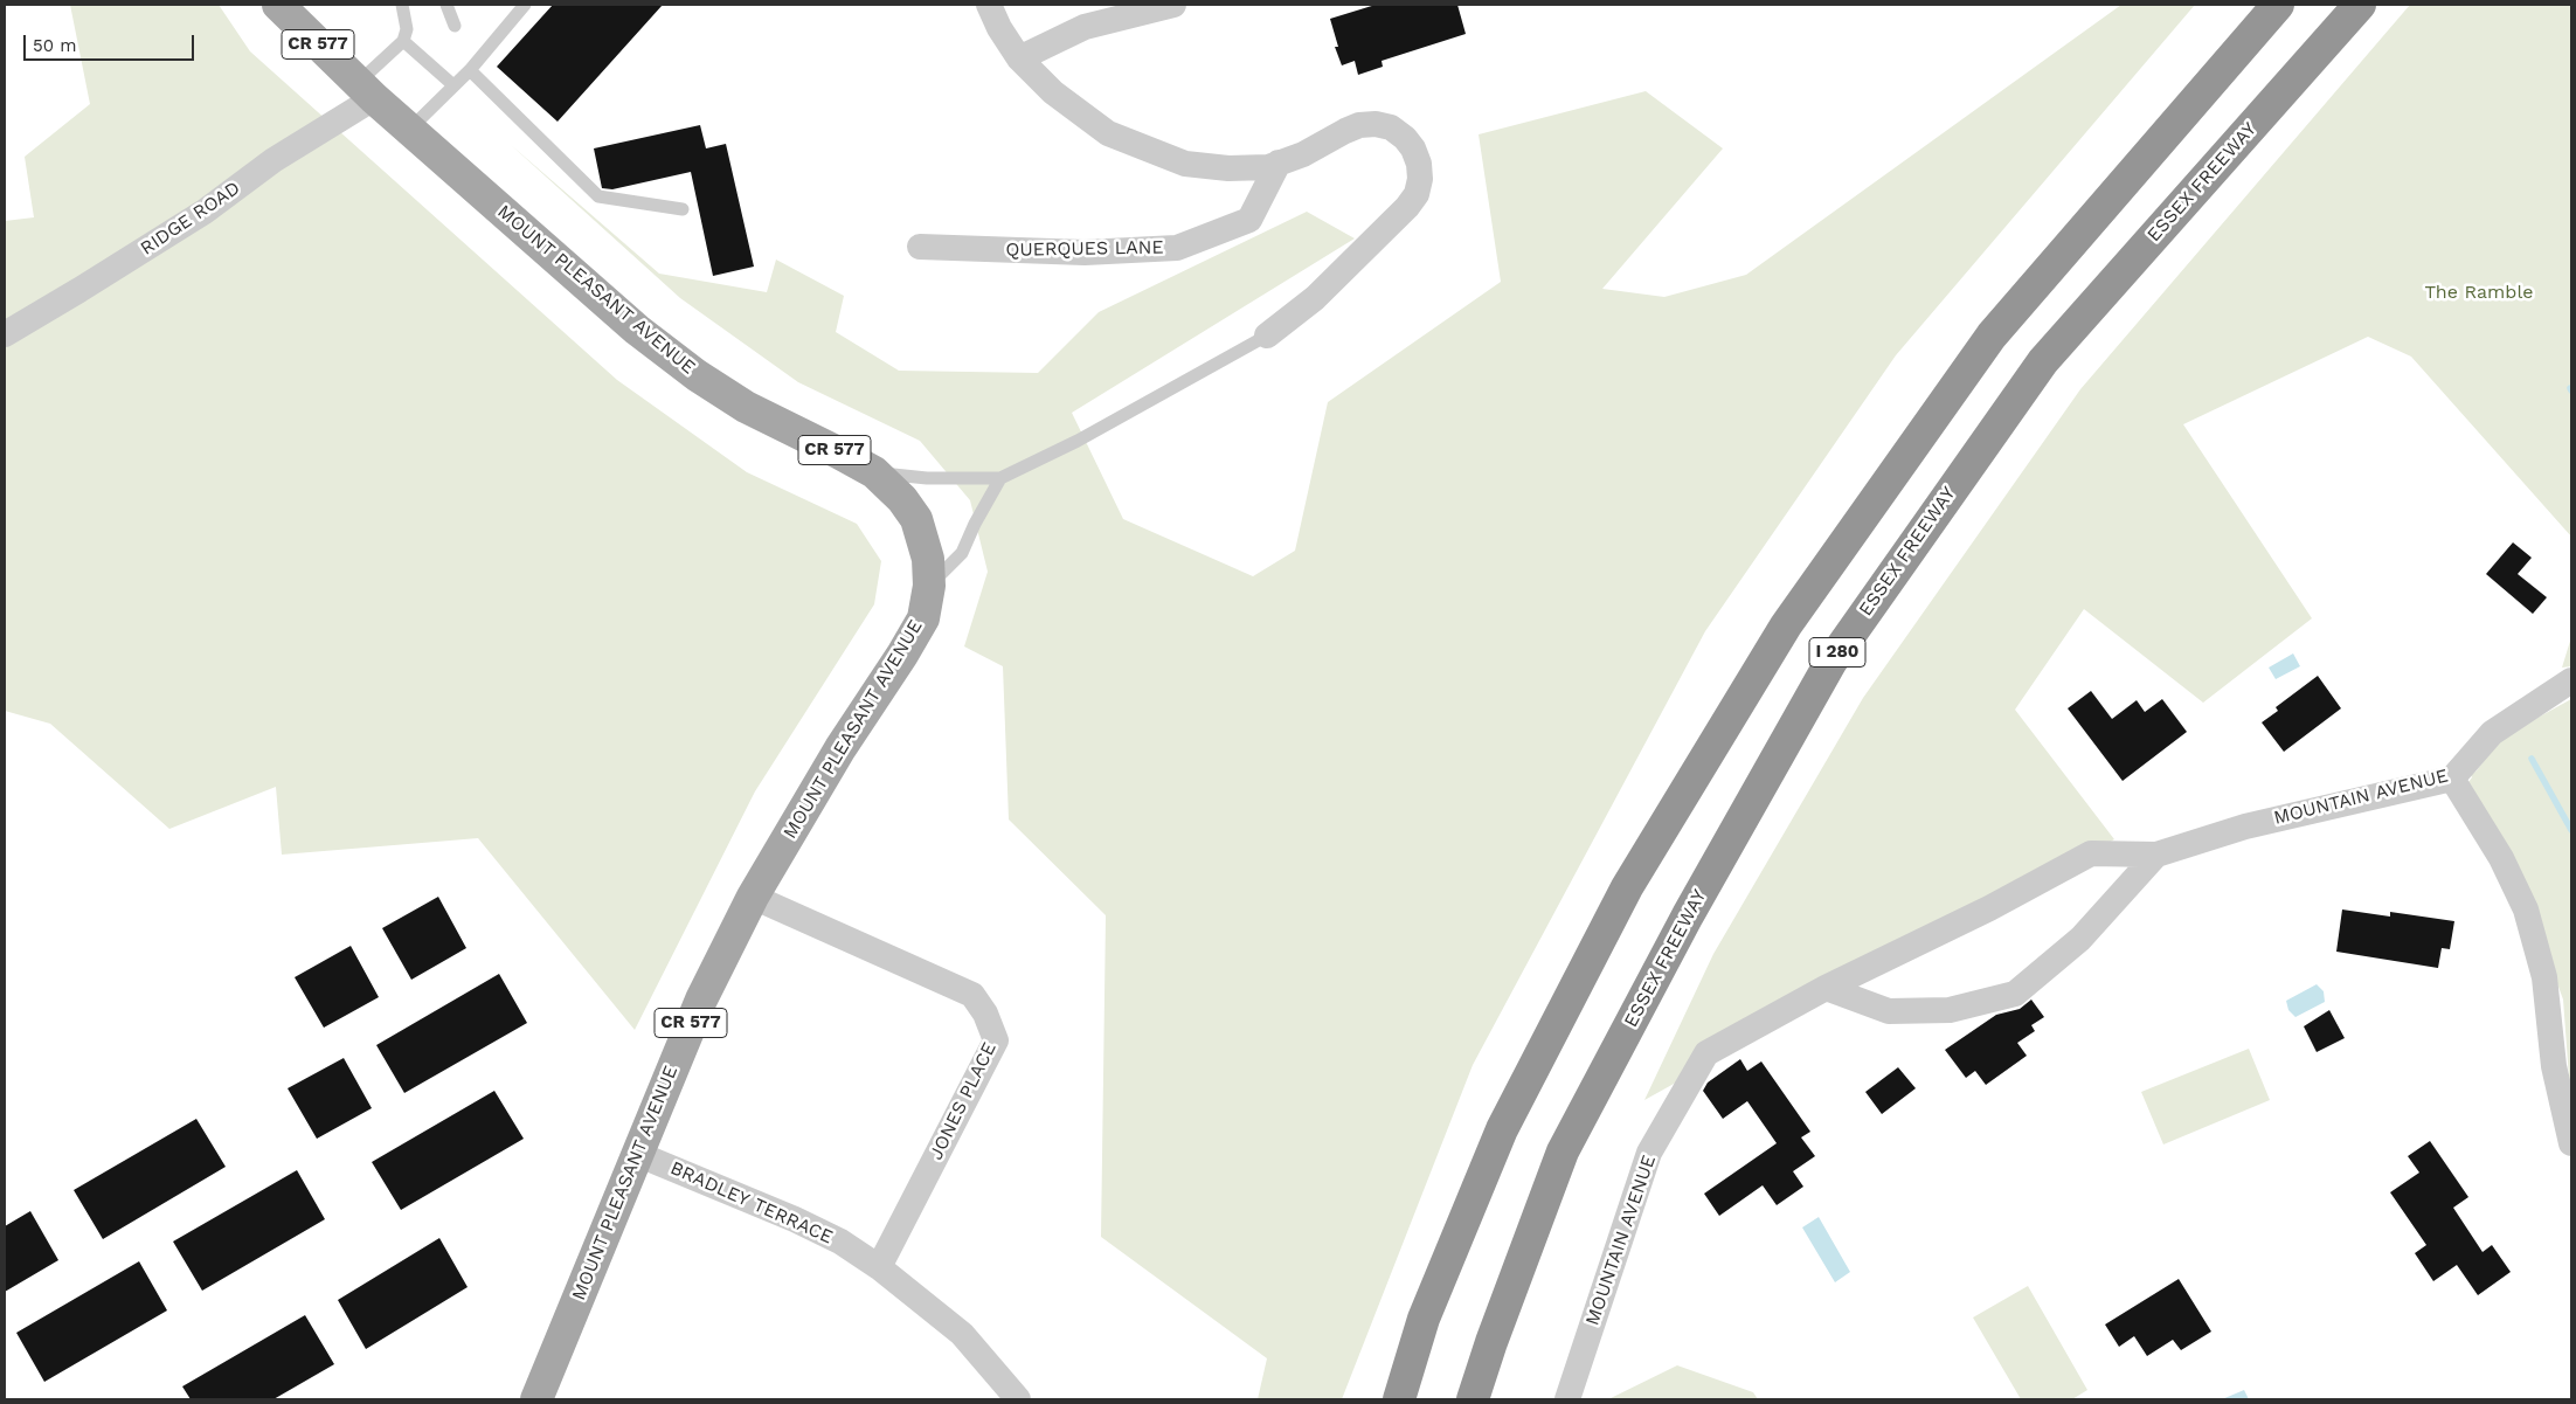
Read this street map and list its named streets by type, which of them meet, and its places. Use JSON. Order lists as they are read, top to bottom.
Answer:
{
  "streets": {
    "highway": ["ESSEX FREEWAY", "I 280"],
    "main road": ["CR 577", "MOUNT PLEASANT AVENUE"],
    "street": [
      "RIDGE ROAD",
      "QUERQUES LANE",
      "MOUNTAIN AVENUE",
      "JONES PLACE",
      "BRADLEY TERRACE"
    ]
  },
  "crossings": [
    ["RIDGE ROAD", "MOUNT PLEASANT AVENUE"],
    ["MOUNT PLEASANT AVENUE", "JONES PLACE"],
    ["MOUNT PLEASANT AVENUE", "BRADLEY TERRACE"],
    ["JONES PLACE", "BRADLEY TERRACE"]
  ],
  "parks": ["The Ramble"],
  "scale_bar": "50 m"
}
